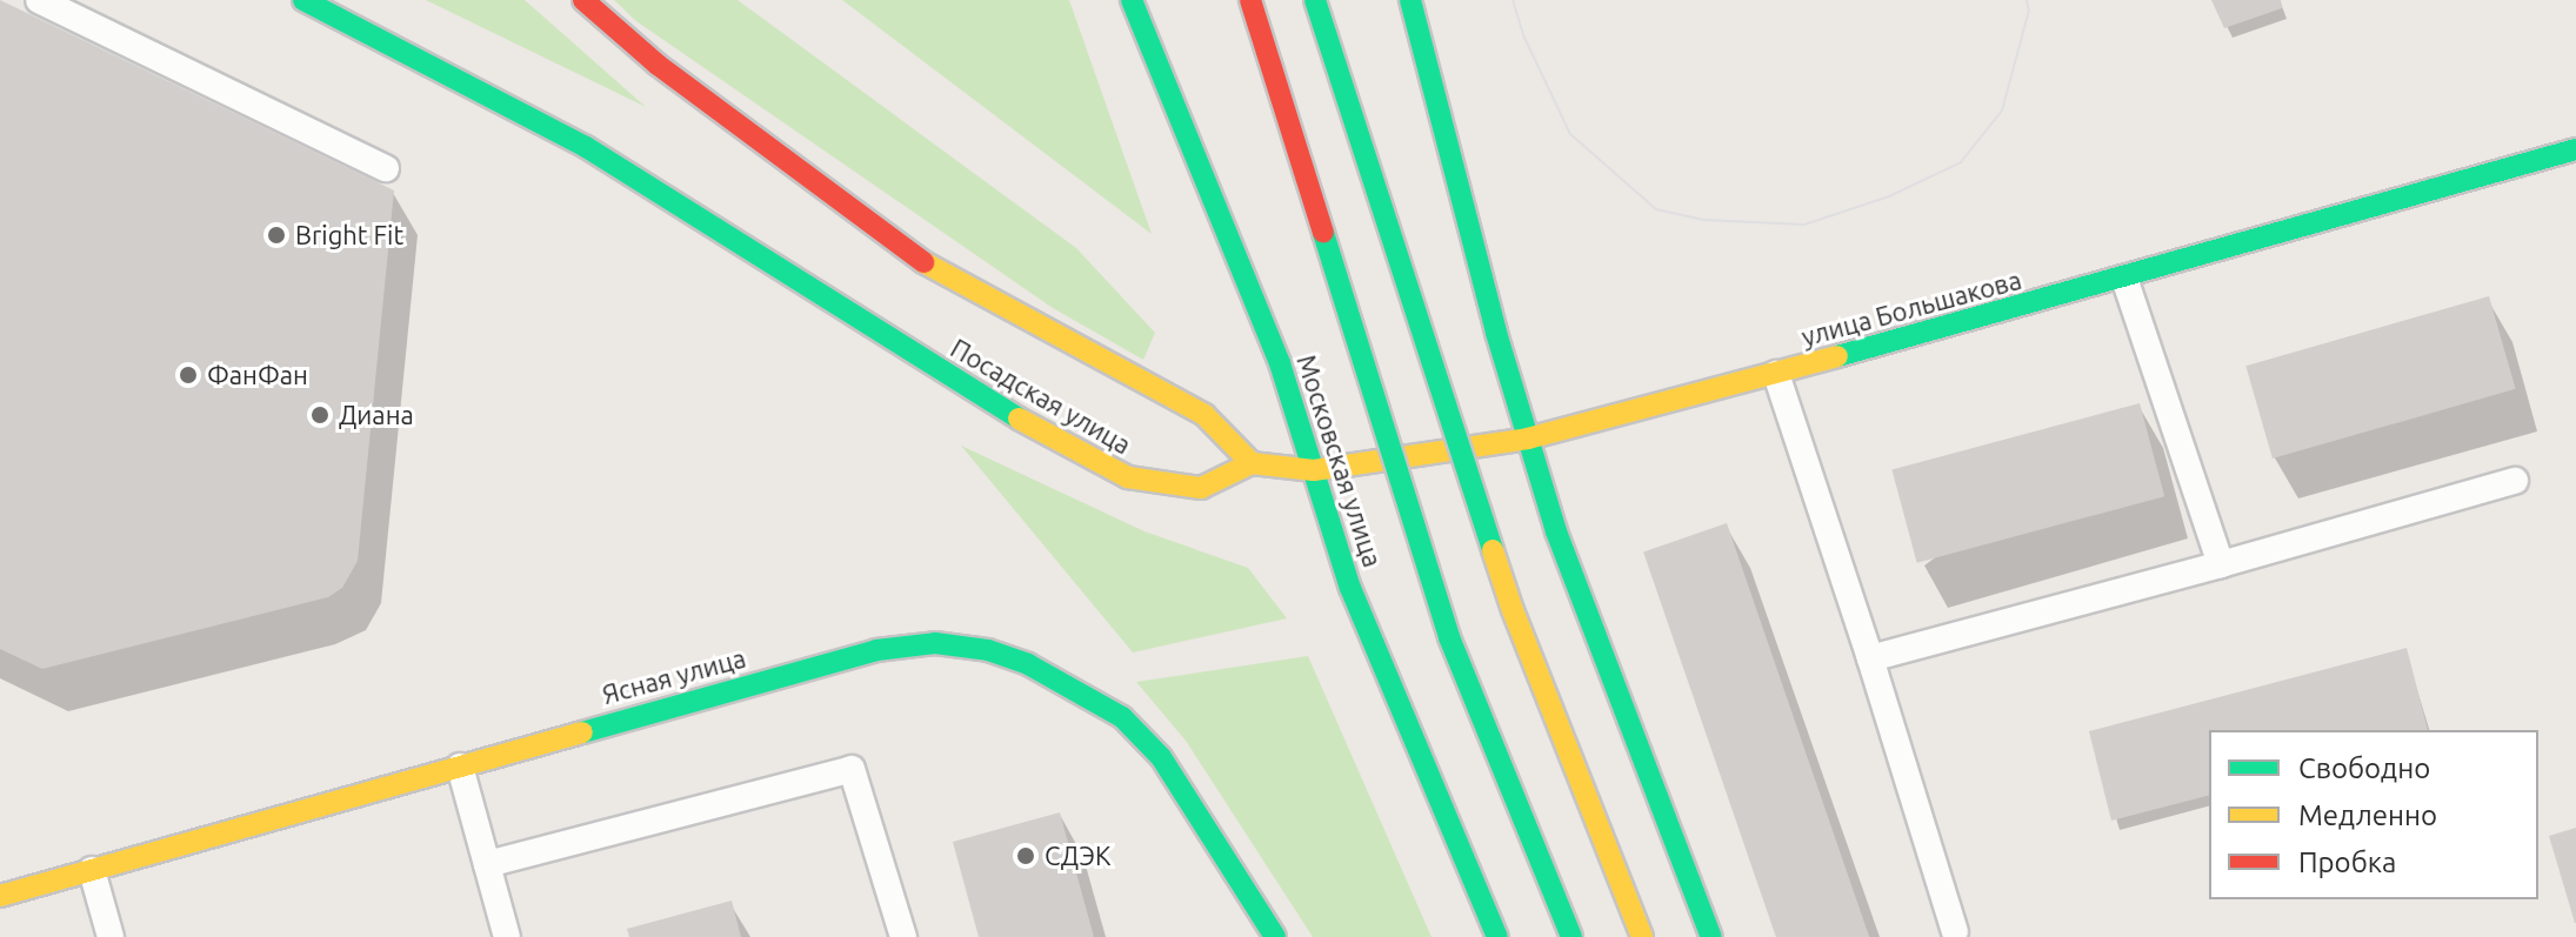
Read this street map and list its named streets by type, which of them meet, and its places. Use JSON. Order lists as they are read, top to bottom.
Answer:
{
  "streets": {
    "street": [
      "улица Большакова",
      "Посадская улица",
      "Московская улица",
      "Ясная улица"
    ]
  },
  "crossings": [
    ["улица Большакова", "Посадская улица"],
    ["улица Большакова", "Московская улица"]
  ],
  "places": [
    "Bright Fit",
    "ФанФан",
    "Диана",
    "СДЭК"
  ],
  "legend": ["Свободно", "Медленно", "Пробка"]
}
